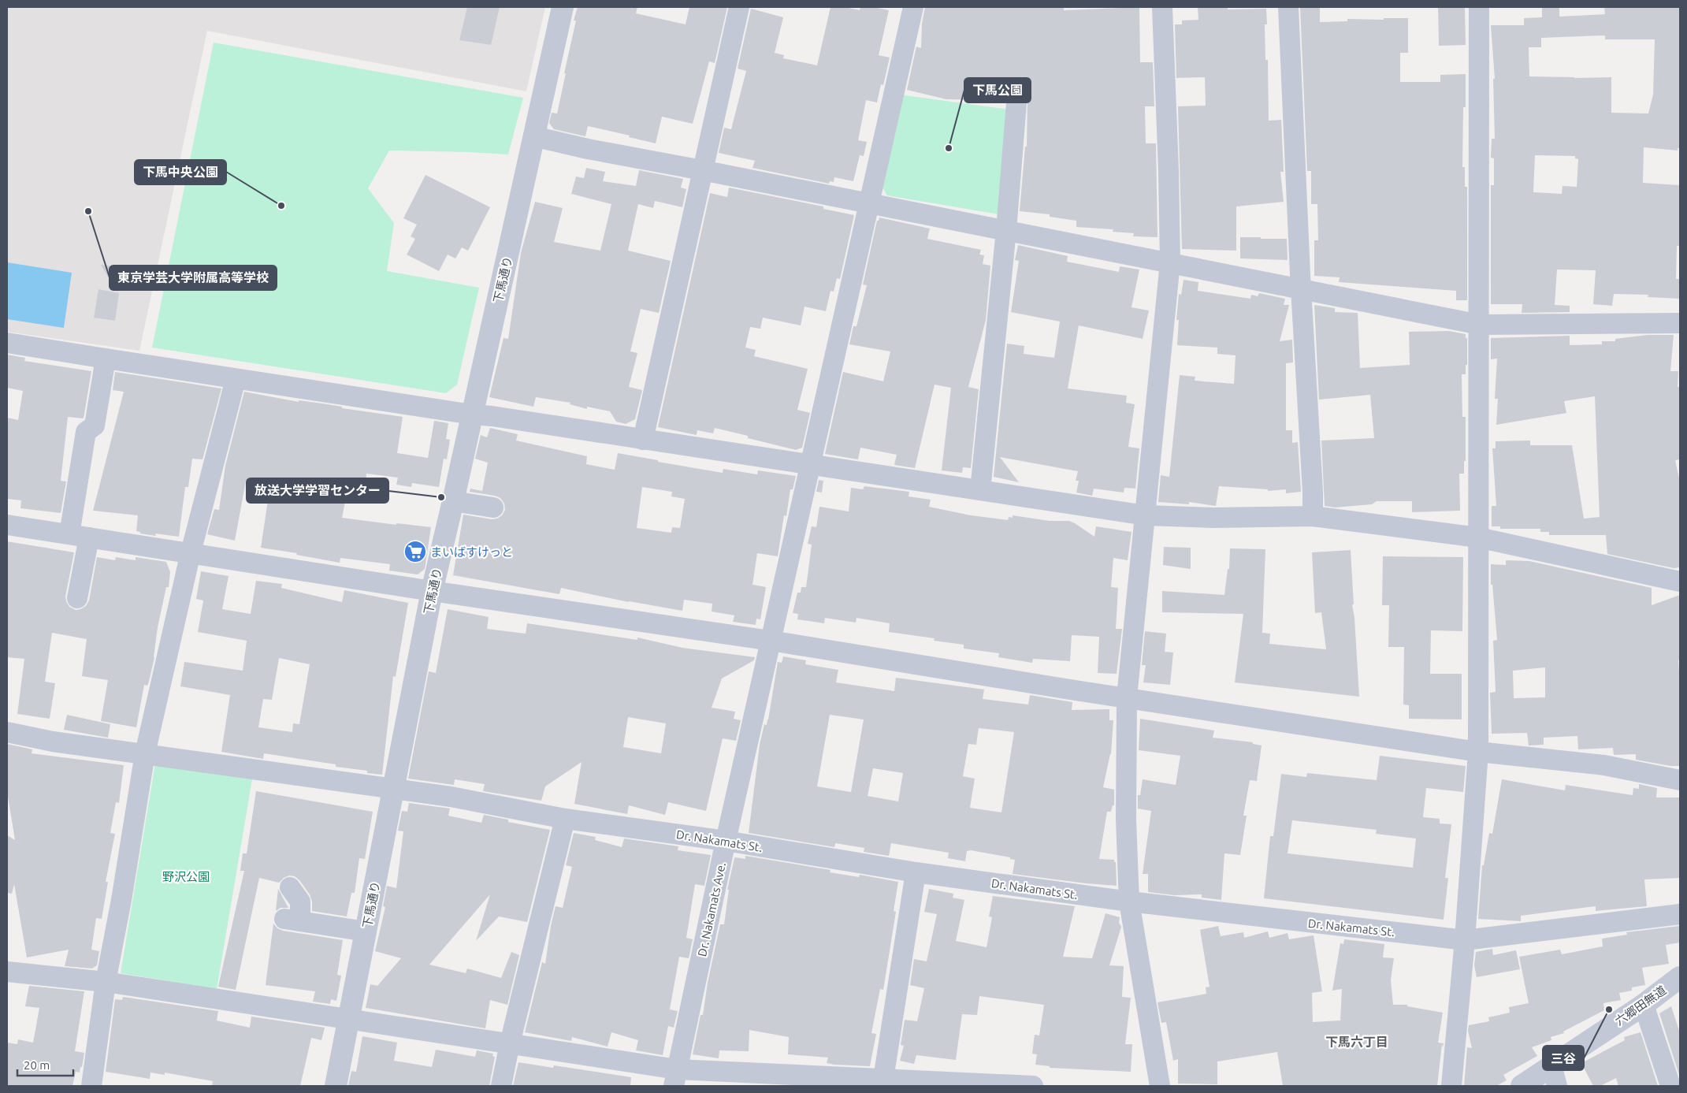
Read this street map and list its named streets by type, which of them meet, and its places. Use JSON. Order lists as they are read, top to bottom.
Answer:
{
  "streets": {
    "street": [
      "下馬通り",
      "Dr. Nakamats St.",
      "Dr. Nakamats Ave.",
      "六郷田無道"
    ]
  },
  "crossings": [
    ["下馬通り", "Dr. Nakamats St."],
    ["Dr. Nakamats St.", "Dr. Nakamats Ave."]
  ],
  "districts": ["下馬六丁目"],
  "parks": ["野沢公園"],
  "places": {
    "other": [
      "下馬公園",
      "下馬中央公園",
      "東京学芸大学附属高等学校",
      "放送大学学習センター",
      "三谷"
    ],
    "supermarket": ["まいばすけっと"]
  },
  "scale_bar": "20 m"
}
